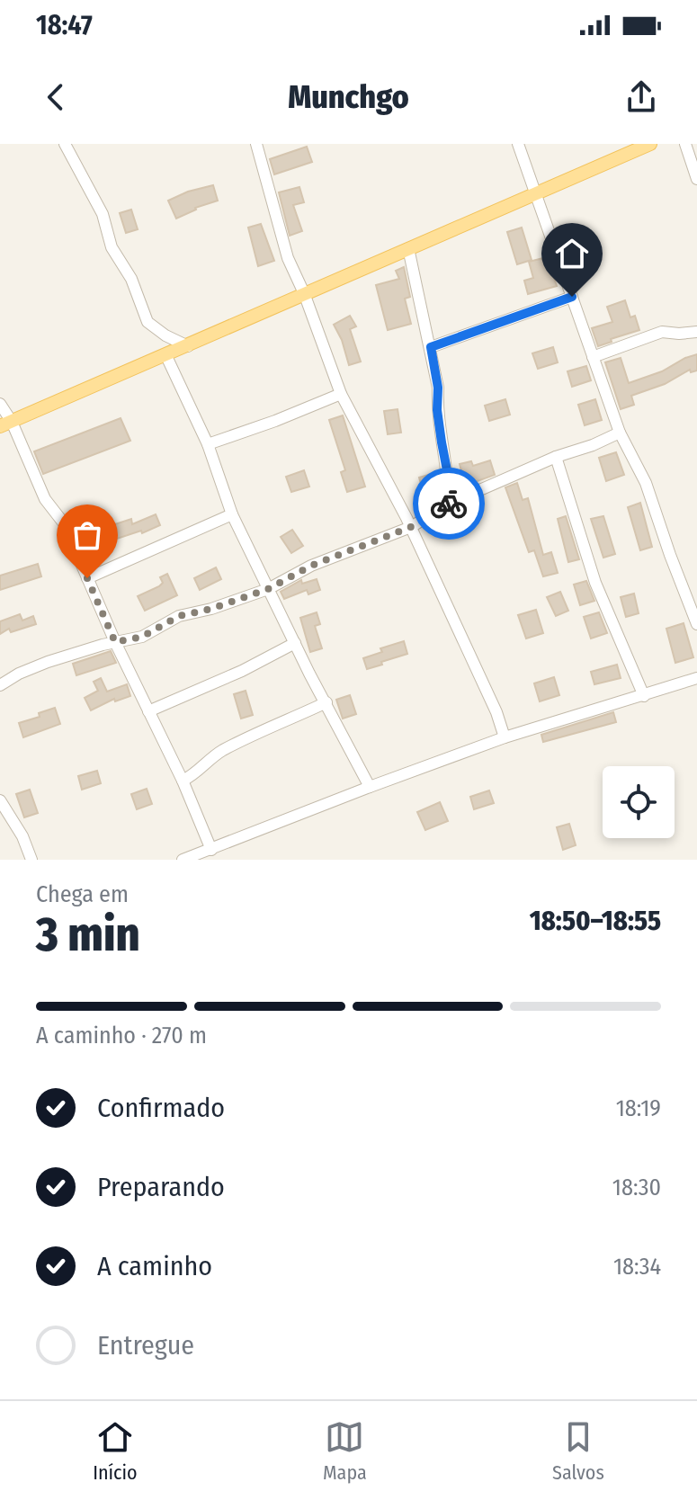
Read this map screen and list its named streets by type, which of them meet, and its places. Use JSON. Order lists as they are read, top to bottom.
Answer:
{
  "page": {
    "status": "18:47",
    "header": "Munchgo",
    "heading": ["3 min", "Chega em", "18:50–18:55"],
    "bar": "A caminho · 270 m",
    "list": [
      ["Confirmado", "18:19"],
      ["Preparando", "18:30"],
      ["A caminho", "18:34"],
      "Entregue"
    ],
    "tabs": ["Início", "Mapa", "Salvos"]
  }
}
